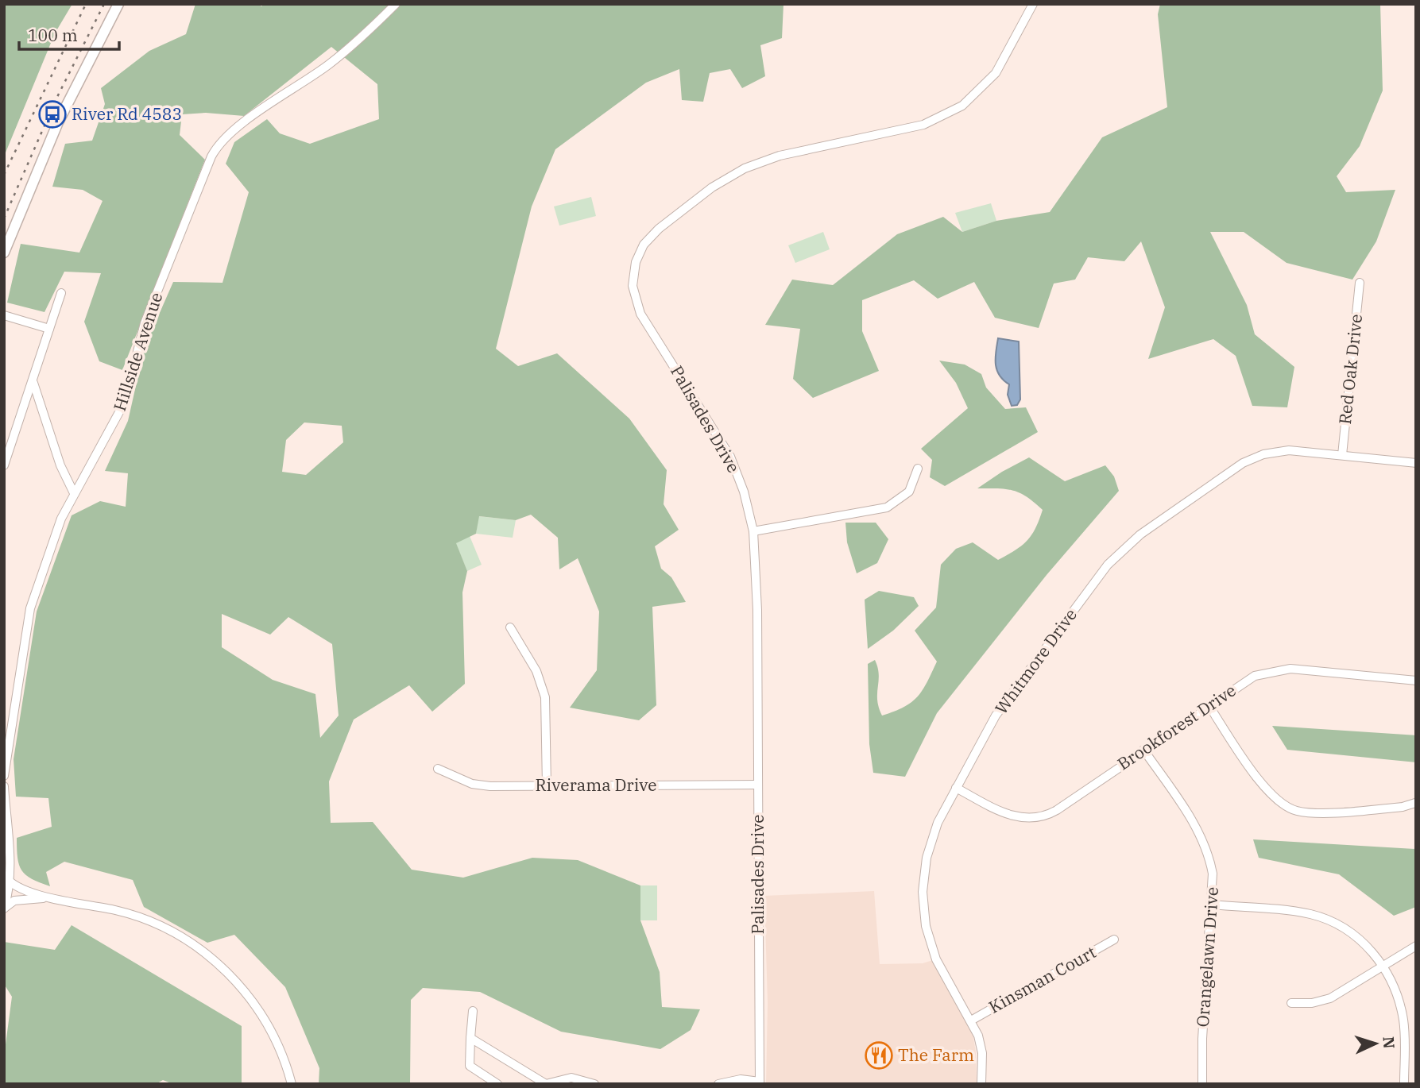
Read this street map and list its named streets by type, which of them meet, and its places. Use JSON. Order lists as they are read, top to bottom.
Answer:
{
  "streets": {
    "street": [
      "Hillside Avenue",
      "Red Oak Drive",
      "Palisades Drive",
      "Whitmore Drive",
      "Brookforest Drive",
      "Riverama Drive",
      "Orangelawn Drive",
      "Kinsman Court"
    ]
  },
  "crossings": [
    ["Red Oak Drive", "Whitmore Drive"],
    ["Palisades Drive", "Riverama Drive"],
    ["Whitmore Drive", "Brookforest Drive"],
    ["Whitmore Drive", "Kinsman Court"],
    ["Brookforest Drive", "Orangelawn Drive"]
  ],
  "places": {
    "bus stop": ["River Rd 4583"],
    "restaurant": ["The Farm"]
  },
  "scale_bar": "100 m",
  "north": "right"
}
